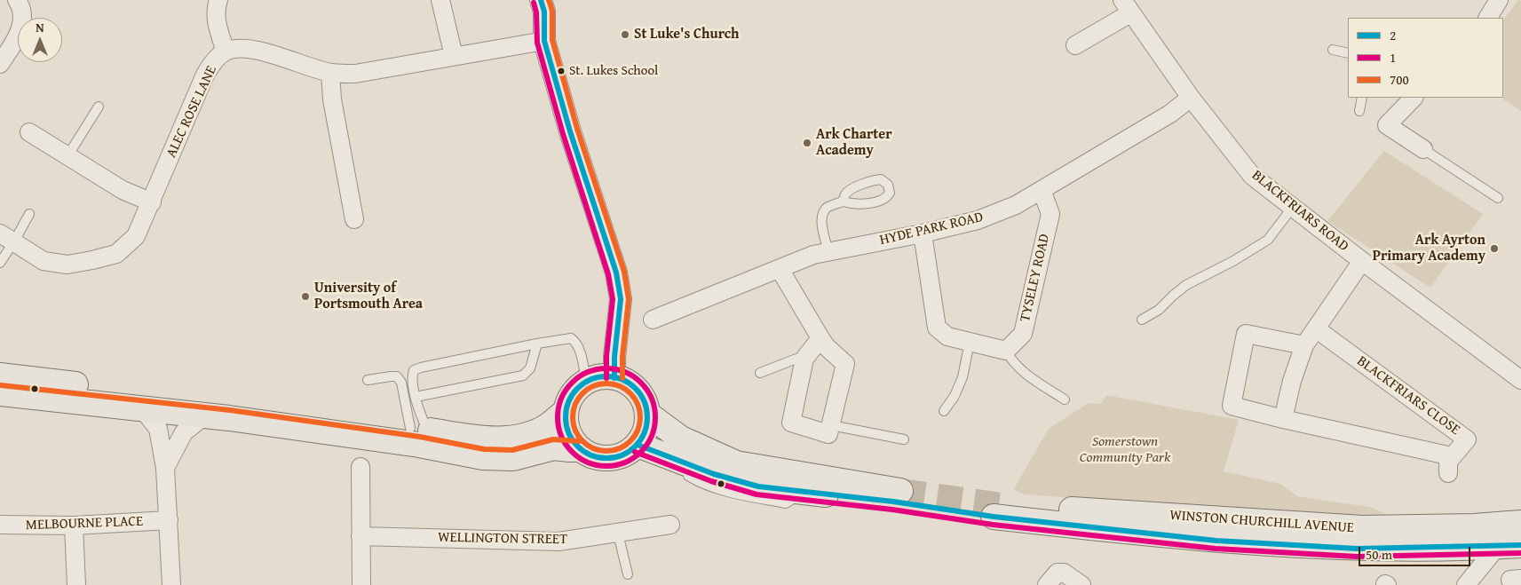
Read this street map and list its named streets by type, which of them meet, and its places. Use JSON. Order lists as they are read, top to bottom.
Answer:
{
  "streets": {
    "main road": ["WINSTON CHURCHILL AVENUE"],
    "street": [
      "ALEC ROSE LANE",
      "BLACKFRIARS ROAD",
      "HYDE PARK ROAD",
      "TYSELEY ROAD",
      "BLACKFRIARS CLOSE",
      "MELBOURNE PLACE",
      "WELLINGTON STREET"
    ]
  },
  "crossings": [
    ["BLACKFRIARS ROAD", "HYDE PARK ROAD"],
    ["HYDE PARK ROAD", "TYSELEY ROAD"]
  ],
  "parks": ["Somerstown Community Park"],
  "places": [
    "St Luke's Church",
    "St. Lukes School",
    "Ark Charter Academy",
    "Ark Ayrton Primary Academy",
    "University of Portsmouth Area"
  ],
  "lines": ["transit line 2", "transit line 700", "transit line 1"],
  "legend": ["2", "1", "700"],
  "scale_bar": "50 m",
  "north": "top"
}
